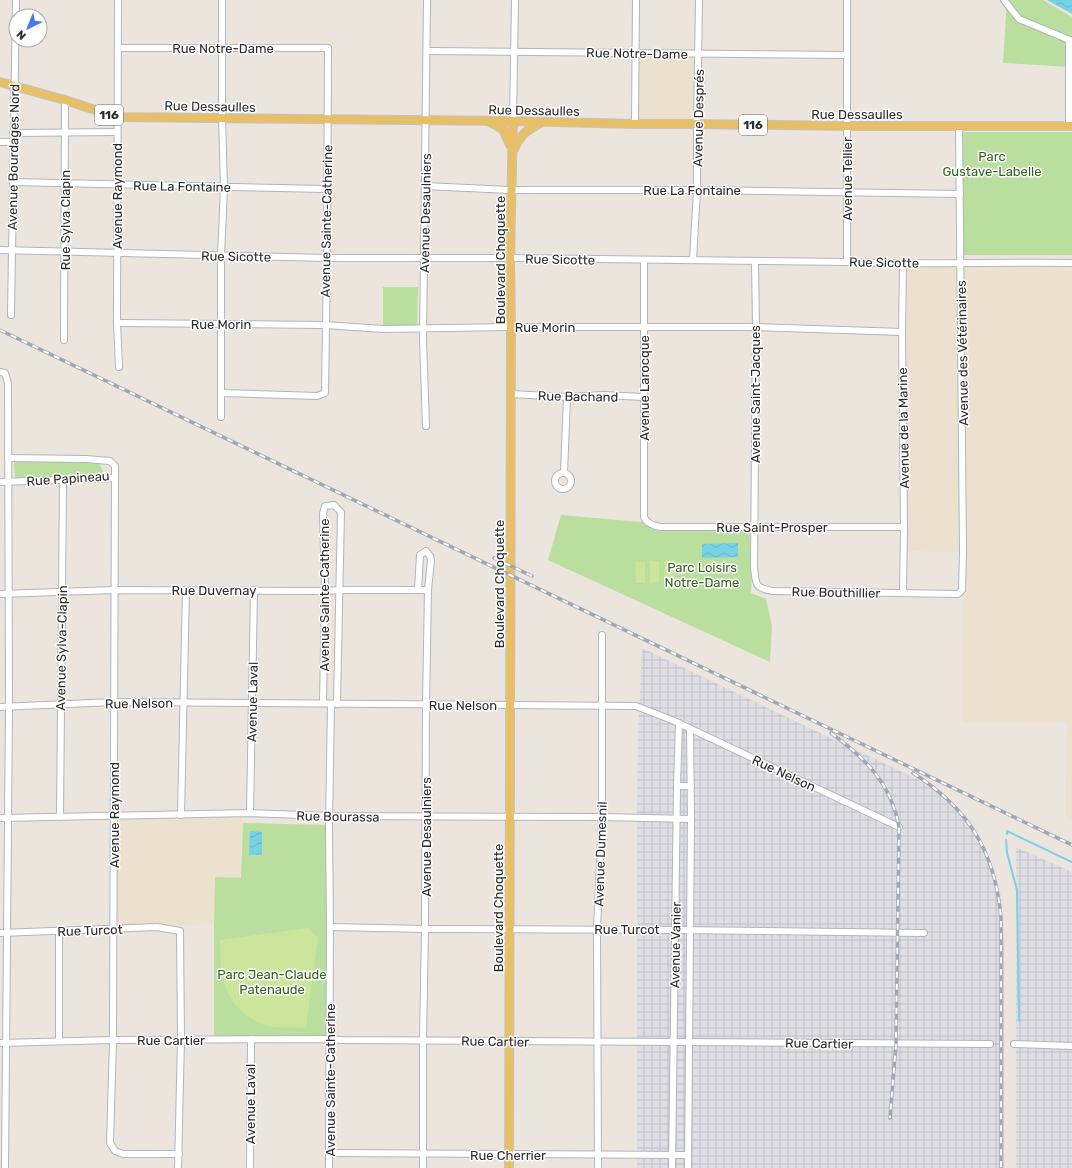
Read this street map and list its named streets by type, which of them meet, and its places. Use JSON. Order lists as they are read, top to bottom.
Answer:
{
  "streets": {
    "main road": ["Rue Dessaulles", "116", "Boulevard Choquette"],
    "street": [
      "Rue Notre-Dame",
      "Avenue Després",
      "Avenue Bourdages Nord",
      "Avenue Tellier",
      "Rue La Fontaine",
      "Avenue Raymond",
      "Avenue Desaulniers",
      "Rue Sylva Clapin",
      "Avenue Sainte-Catherine",
      "Rue Sicotte",
      "Rue Morin",
      "Avenue des Vétérinaires",
      "Avenue Larocque",
      "Avenue Saint-Jacques",
      "Rue Bachand",
      "Avenue de la Marine",
      "Rue Papineau",
      "Rue Saint-Prosper",
      "Rue Duvernay",
      "Rue Bouthillier",
      "Avenue Sylva-Clapin",
      "Avenue Laval",
      "Rue Nelson",
      "Rue Bourassa",
      "Avenue Dumesnil",
      "Rue Turcot",
      "Avenue Vanier",
      "Rue Cartier",
      "Rue Cherrier"
    ]
  },
  "crossings": [
    ["Rue Notre-Dame", "Avenue Després"],
    ["Rue Notre-Dame", "Avenue Tellier"],
    ["Rue Notre-Dame", "Avenue Raymond"],
    ["Rue Notre-Dame", "Avenue Desaulniers"],
    ["Rue Notre-Dame", "Avenue Sainte-Catherine"],
    ["Rue Notre-Dame", "Boulevard Choquette"],
    ["Rue Dessaulles", "Avenue Després"],
    ["Rue Dessaulles", "Avenue Bourdages Nord"],
    ["Rue Dessaulles", "Avenue Tellier"],
    ["Rue Dessaulles", "Avenue Raymond"],
    ["Rue Dessaulles", "Avenue Desaulniers"],
    ["Rue Dessaulles", "Rue Sylva Clapin"],
    ["Rue Dessaulles", "Avenue Sainte-Catherine"],
    ["Rue Dessaulles", "Boulevard Choquette"],
    ["Rue Dessaulles", "Avenue des Vétérinaires"],
    ["Avenue Després", "Rue La Fontaine"],
    ["Avenue Després", "Rue Sicotte"],
    ["Avenue Bourdages Nord", "Rue La Fontaine"],
    ["Avenue Bourdages Nord", "Rue Sicotte"],
    ["Avenue Tellier", "Rue La Fontaine"],
    ["Avenue Tellier", "Rue Sicotte"],
    ["Rue La Fontaine", "Avenue Raymond"],
    ["Rue La Fontaine", "Avenue Desaulniers"],
    ["Rue La Fontaine", "Rue Sylva Clapin"],
    ["Rue La Fontaine", "Avenue Sainte-Catherine"],
    ["Rue La Fontaine", "Boulevard Choquette"],
    ["Rue La Fontaine", "Avenue des Vétérinaires"],
    ["Avenue Raymond", "Rue Sicotte"],
    ["Avenue Raymond", "Rue Morin"],
    ["Avenue Raymond", "Rue Papineau"],
    ["Avenue Raymond", "Rue Duvernay"],
    ["Avenue Raymond", "Rue Nelson"],
    ["Avenue Raymond", "Rue Bourassa"],
    ["Avenue Raymond", "Rue Turcot"],
    ["Avenue Raymond", "Rue Cartier"],
    ["Avenue Desaulniers", "Rue Sicotte"],
    ["Avenue Desaulniers", "Rue Morin"],
    ["Avenue Desaulniers", "Rue Duvernay"],
    ["Avenue Desaulniers", "Rue Nelson"],
    ["Avenue Desaulniers", "Rue Bourassa"],
    ["Avenue Desaulniers", "Rue Turcot"],
    ["Avenue Desaulniers", "Rue Cartier"],
    ["Avenue Desaulniers", "Rue Cherrier"],
    ["Rue Sylva Clapin", "Rue Sicotte"],
    ["Avenue Sainte-Catherine", "Rue Sicotte"],
    ["Avenue Sainte-Catherine", "Rue Morin"],
    ["Avenue Sainte-Catherine", "Rue Duvernay"],
    ["Avenue Sainte-Catherine", "Rue Nelson"],
    ["Avenue Sainte-Catherine", "Rue Bourassa"],
    ["Avenue Sainte-Catherine", "Rue Turcot"],
    ["Avenue Sainte-Catherine", "Rue Cartier"],
    ["Avenue Sainte-Catherine", "Rue Cherrier"],
    ["Rue Sicotte", "Boulevard Choquette"],
    ["Rue Sicotte", "Avenue des Vétérinaires"],
    ["Rue Sicotte", "Avenue Larocque"],
    ["Rue Sicotte", "Avenue Saint-Jacques"],
    ["Rue Sicotte", "Avenue de la Marine"],
    ["Boulevard Choquette", "Rue Morin"],
    ["Boulevard Choquette", "Rue Bachand"],
    ["Boulevard Choquette", "Rue Nelson"],
    ["Boulevard Choquette", "Rue Bourassa"],
    ["Boulevard Choquette", "Rue Turcot"],
    ["Boulevard Choquette", "Rue Cartier"],
    ["Boulevard Choquette", "Rue Cherrier"],
    ["Rue Morin", "Avenue Larocque"],
    ["Rue Morin", "Avenue Saint-Jacques"],
    ["Rue Morin", "Avenue de la Marine"],
    ["Avenue des Vétérinaires", "Rue Bouthillier"],
    ["Avenue Larocque", "Rue Bachand"],
    ["Avenue Larocque", "Rue Saint-Prosper"],
    ["Avenue Saint-Jacques", "Rue Saint-Prosper"],
    ["Avenue Saint-Jacques", "Rue Bouthillier"],
    ["Avenue de la Marine", "Rue Saint-Prosper"],
    ["Avenue de la Marine", "Rue Bouthillier"],
    ["Rue Papineau", "Avenue Sylva-Clapin"],
    ["Rue Saint-Prosper", "Rue Bouthillier"],
    ["Rue Duvernay", "Avenue Sylva-Clapin"],
    ["Rue Duvernay", "Avenue Laval"],
    ["Avenue Sylva-Clapin", "Rue Nelson"],
    ["Avenue Sylva-Clapin", "Rue Bourassa"],
    ["Avenue Laval", "Rue Nelson"],
    ["Avenue Laval", "Rue Bourassa"],
    ["Avenue Laval", "Rue Cartier"],
    ["Rue Nelson", "Avenue Dumesnil"],
    ["Rue Nelson", "Avenue Vanier"],
    ["Rue Bourassa", "Avenue Dumesnil"],
    ["Rue Bourassa", "Avenue Vanier"],
    ["Avenue Dumesnil", "Rue Turcot"],
    ["Avenue Dumesnil", "Rue Cartier"],
    ["Avenue Dumesnil", "Rue Cherrier"],
    ["Rue Turcot", "Avenue Vanier"],
    ["Rue Turcot", "Rue Cartier"],
    ["Avenue Vanier", "Rue Cartier"],
    ["Avenue Vanier", "Rue Cherrier"]
  ],
  "parks": ["Parc Gustave-Labelle", "Parc Loisirs Notre-Dame", "Parc Jean-Claude Patenaude"],
  "north": "bottom left"
}
